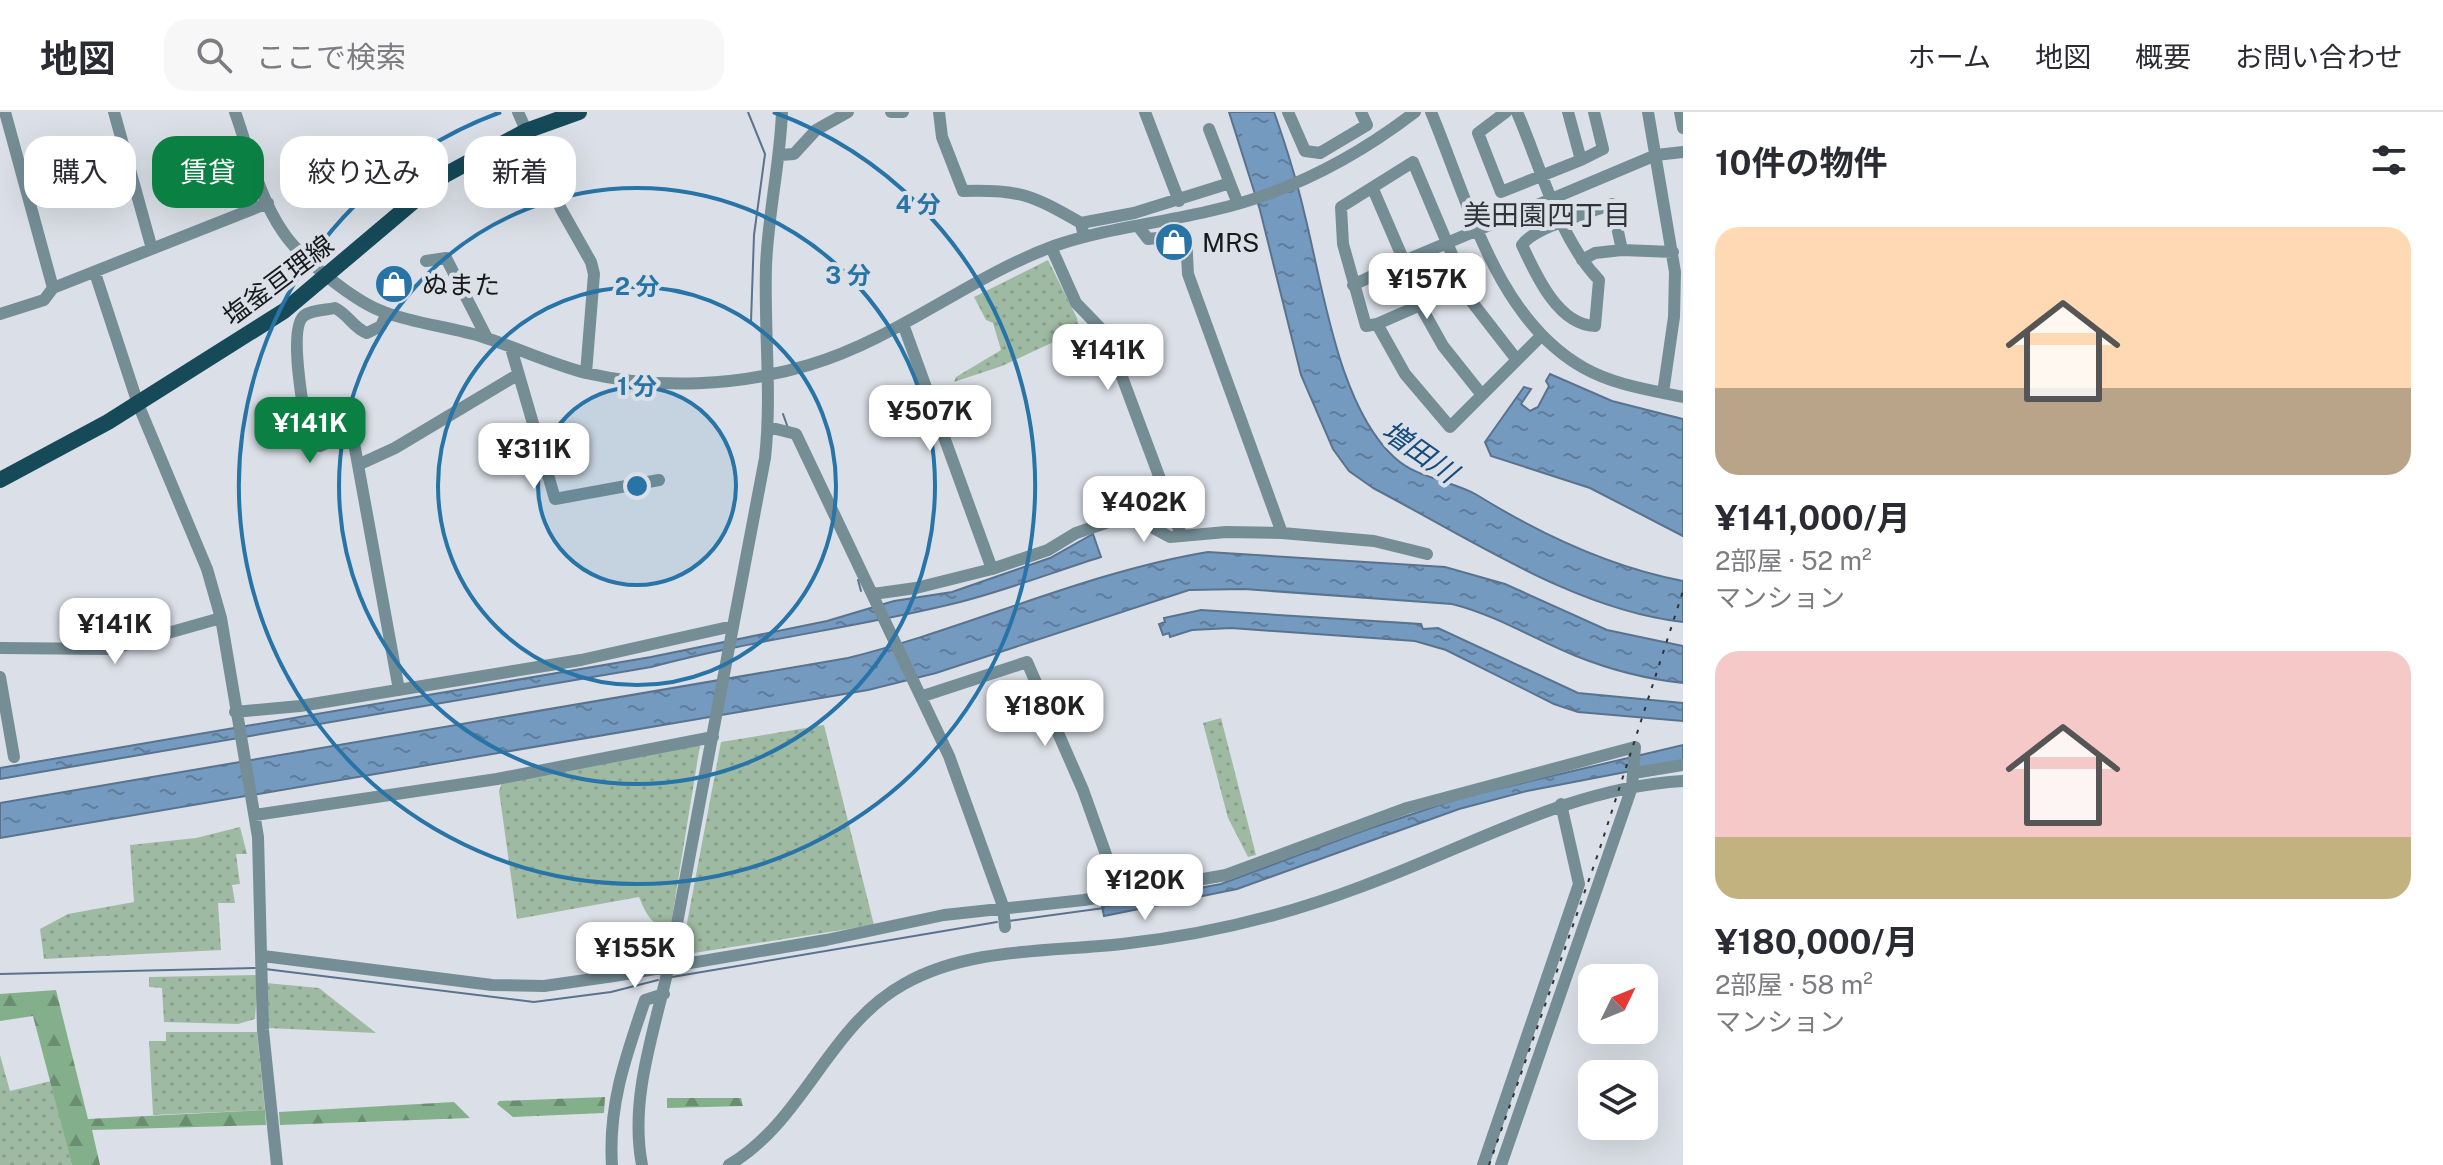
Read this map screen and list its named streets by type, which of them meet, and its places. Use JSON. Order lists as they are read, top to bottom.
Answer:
{
  "streets": {
    "main road": ["塩釜亘理線"]
  },
  "districts": ["美田園四丁目"],
  "water": ["増田川"],
  "places": {
    "shop": ["MRS", "ぬまた"]
  },
  "north": "top right",
  "page": {
    "header": "地図",
    "search": "ここで検索",
    "nav": [
      "ホーム",
      "地図",
      "概要",
      "お問い合わせ"
    ],
    "heading": "10件の物件",
    "chip": [
      "購入",
      "賃貸",
      "絞り込み",
      "新着"
    ],
    "list": [
      {
        "name": "¥141,000/月",
        "note": "2部屋 · 52 m² · マンション"
      },
      {
        "name": "¥180,000/月",
        "note": "2部屋 · 58 m² · マンション"
      }
    ],
    "price": [
      "¥157K",
      "¥141K",
      "¥507K",
      "¥141K",
      "¥311K",
      "¥402K",
      "¥141K",
      "¥180K",
      "¥120K",
      "¥155K"
    ]
  },
  "rings": [
    "4 分",
    "3 分",
    "2 分",
    "1 分"
  ]
}
